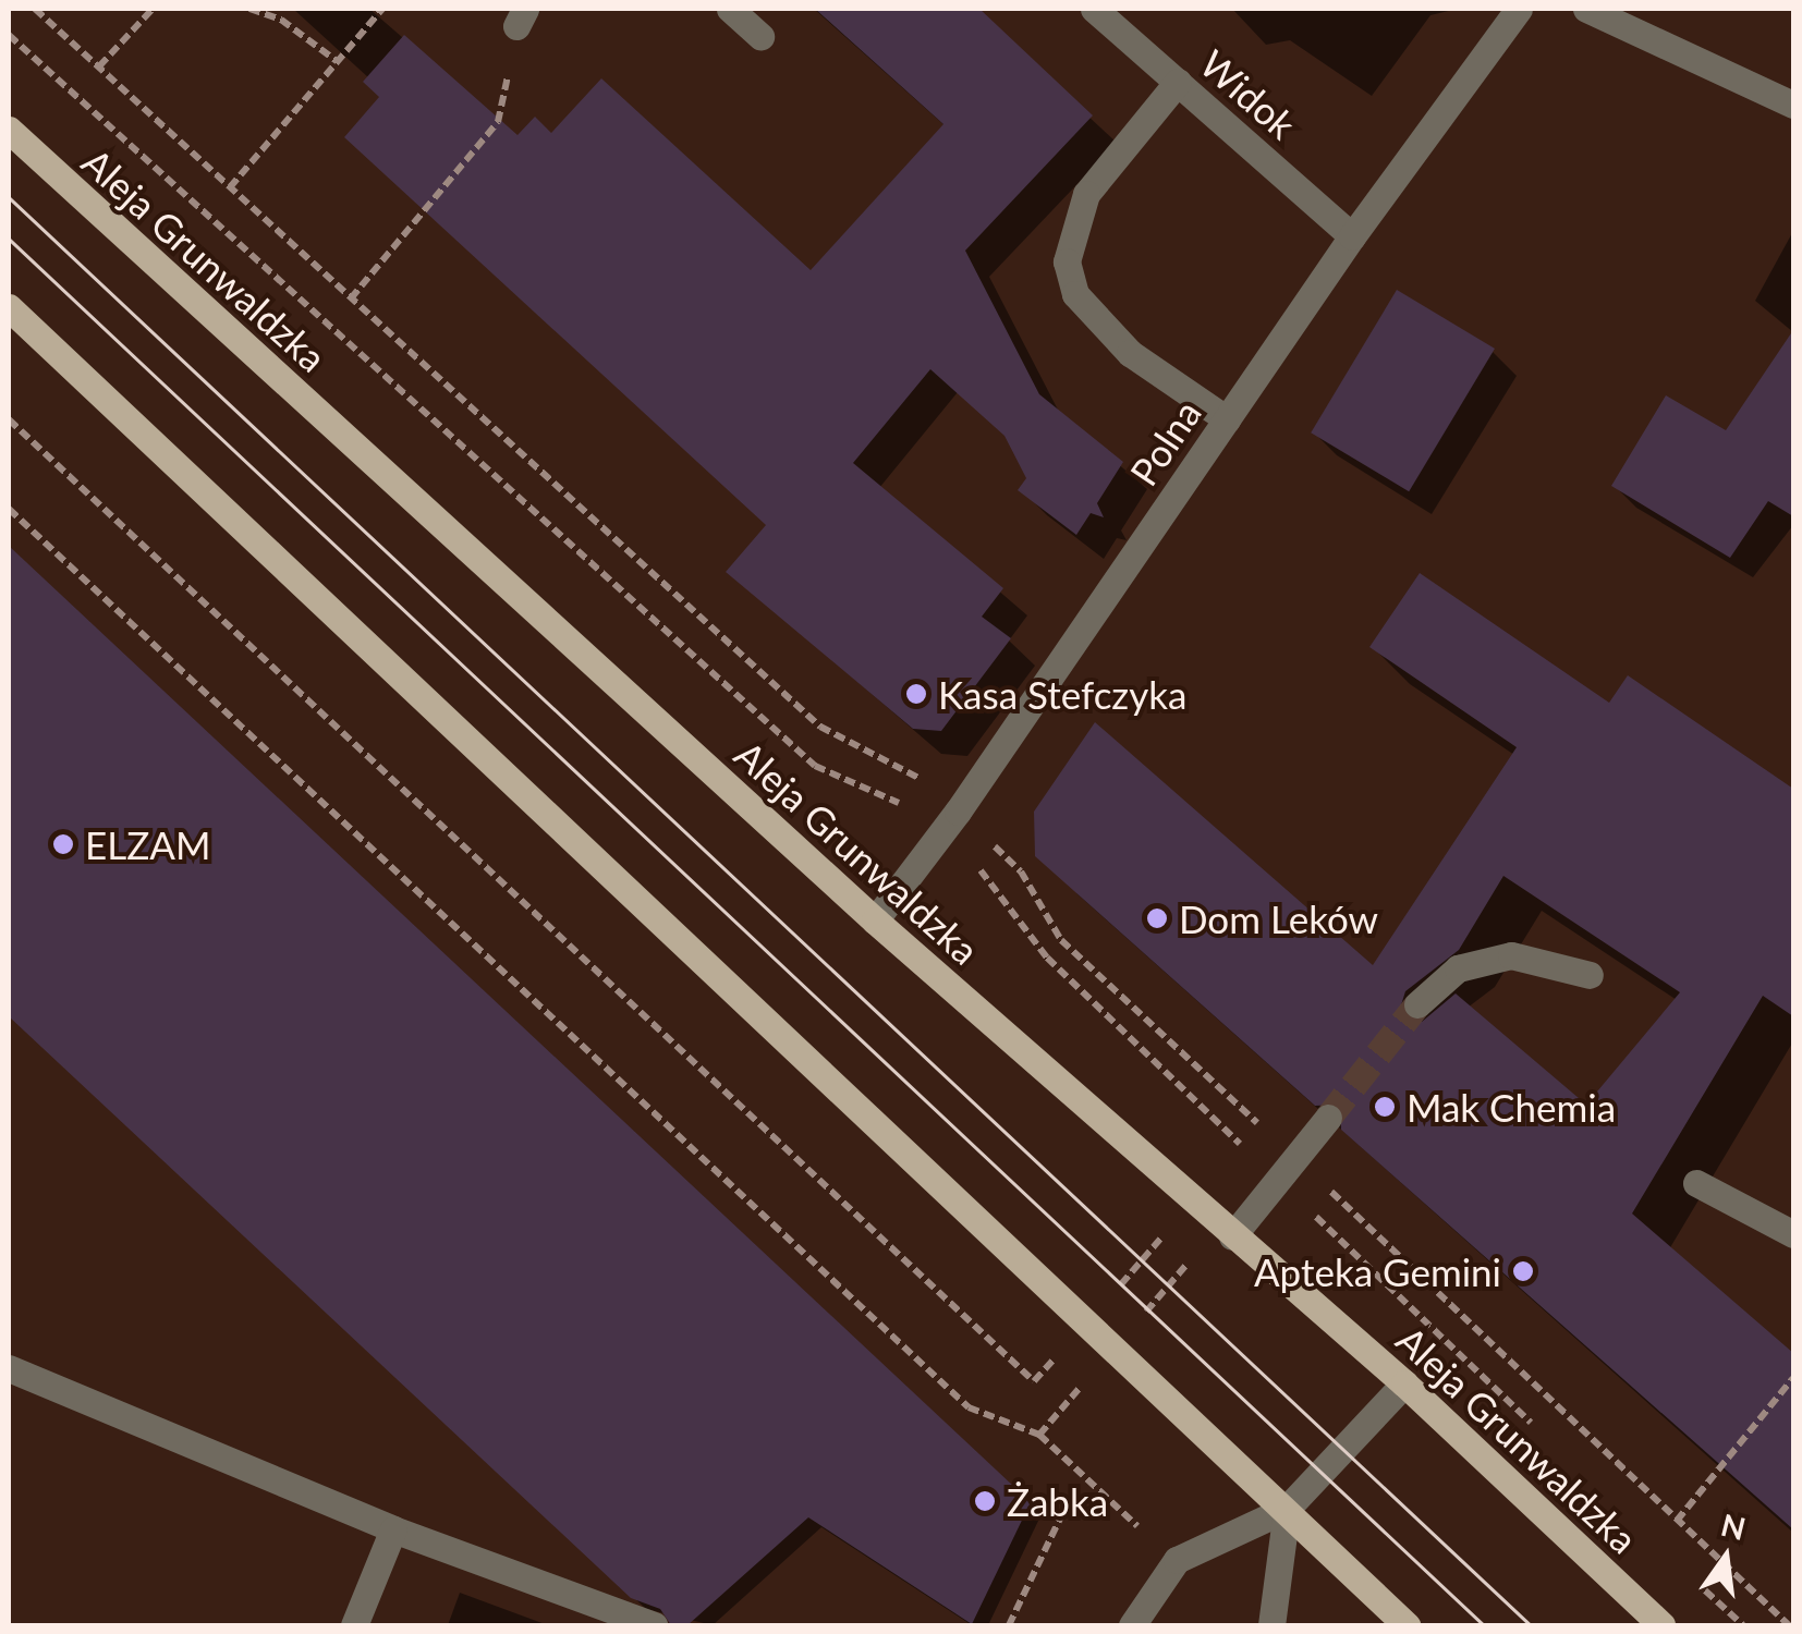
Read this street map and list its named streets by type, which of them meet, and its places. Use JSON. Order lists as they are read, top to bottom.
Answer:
{
  "streets": {
    "main road": ["Aleja Grunwaldzka"],
    "street": ["Widok", "Polna"]
  },
  "crossings": [
    ["Widok", "Polna"],
    ["Aleja Grunwaldzka", "Polna"]
  ],
  "places": [
    "Kasa Stefczyka",
    "ELZAM",
    "Dom Leków",
    "Mak Chemia",
    "Apteka Gemini",
    "Żabka"
  ],
  "north": "top"
}
